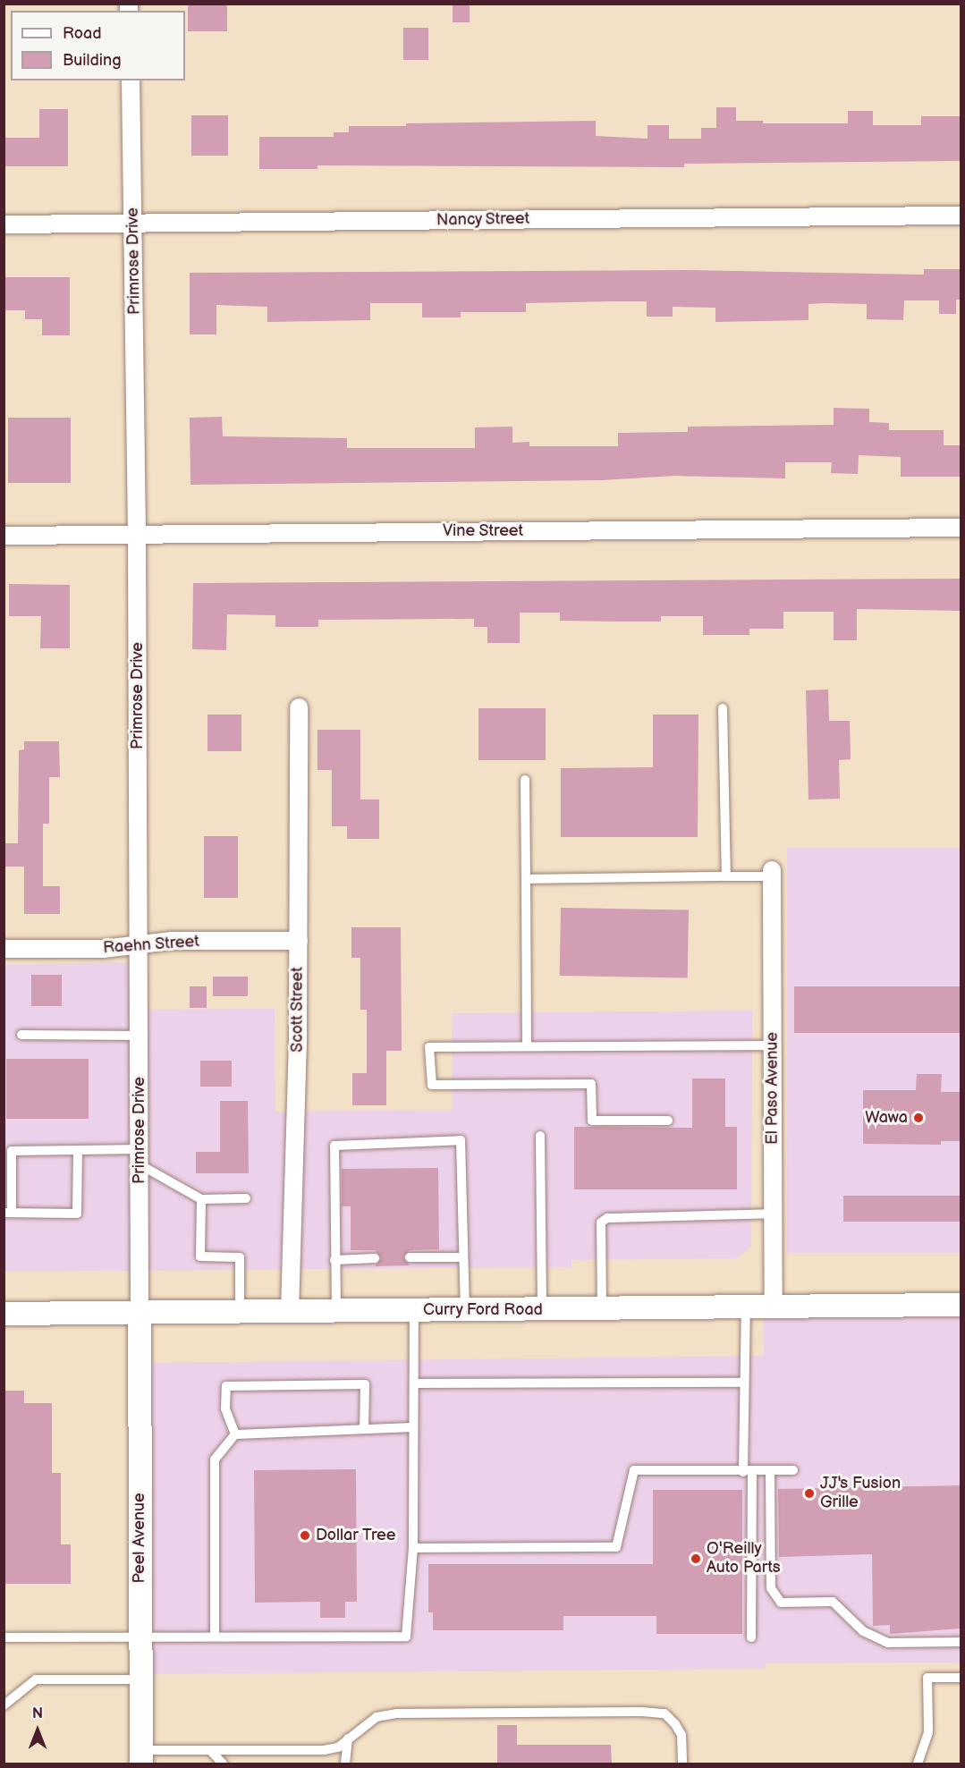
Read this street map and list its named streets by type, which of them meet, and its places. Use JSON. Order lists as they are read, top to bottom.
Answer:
{
  "streets": {
    "street": [
      "Nancy Street",
      "Primrose Drive",
      "Vine Street",
      "Raehn Street",
      "Scott Street",
      "El Paso Avenue",
      "Curry Ford Road",
      "Peel Avenue"
    ]
  },
  "crossings": [
    ["Nancy Street", "Primrose Drive"],
    ["Primrose Drive", "Vine Street"],
    ["Primrose Drive", "Raehn Street"],
    ["Primrose Drive", "Curry Ford Road"],
    ["Primrose Drive", "Peel Avenue"],
    ["Raehn Street", "Scott Street"],
    ["Scott Street", "Curry Ford Road"],
    ["El Paso Avenue", "Curry Ford Road"],
    ["Curry Ford Road", "Peel Avenue"]
  ],
  "places": [
    "Wawa",
    "JJ's Fusion Grille",
    "Dollar Tree",
    "O'Reilly Auto Parts"
  ],
  "legend": ["Road", "Building"],
  "north": "top"
}
